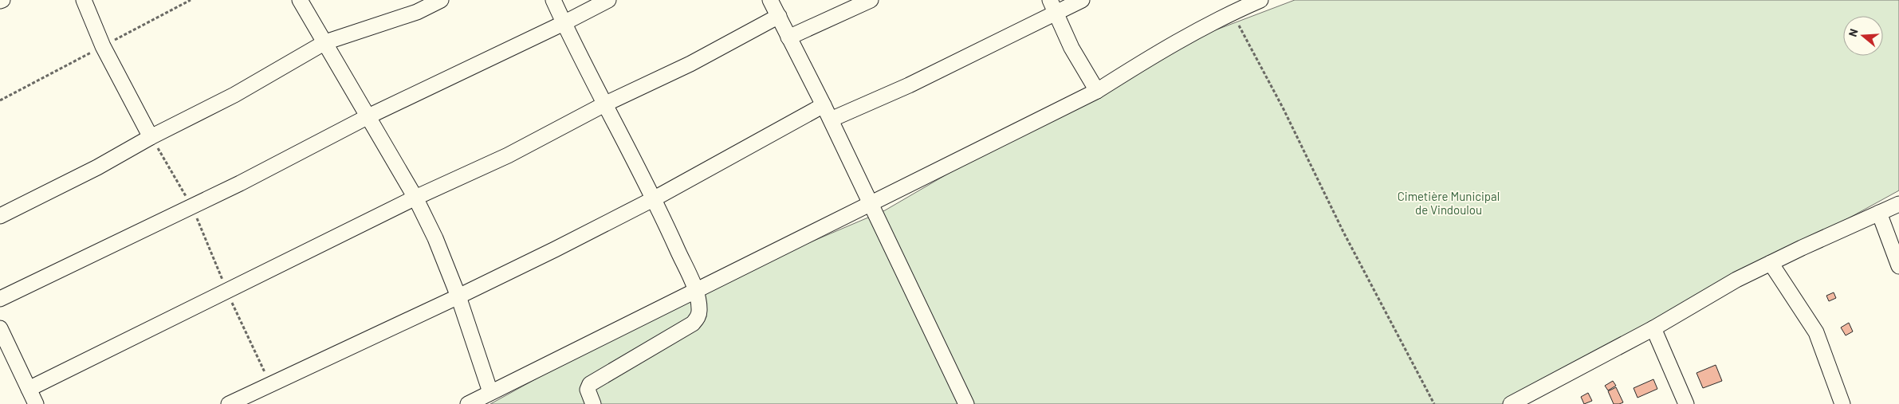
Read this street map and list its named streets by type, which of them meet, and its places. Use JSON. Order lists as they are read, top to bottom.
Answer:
{
  "parks": ["Cimetière Municipal de Vindoulou"],
  "north": "left"
}
